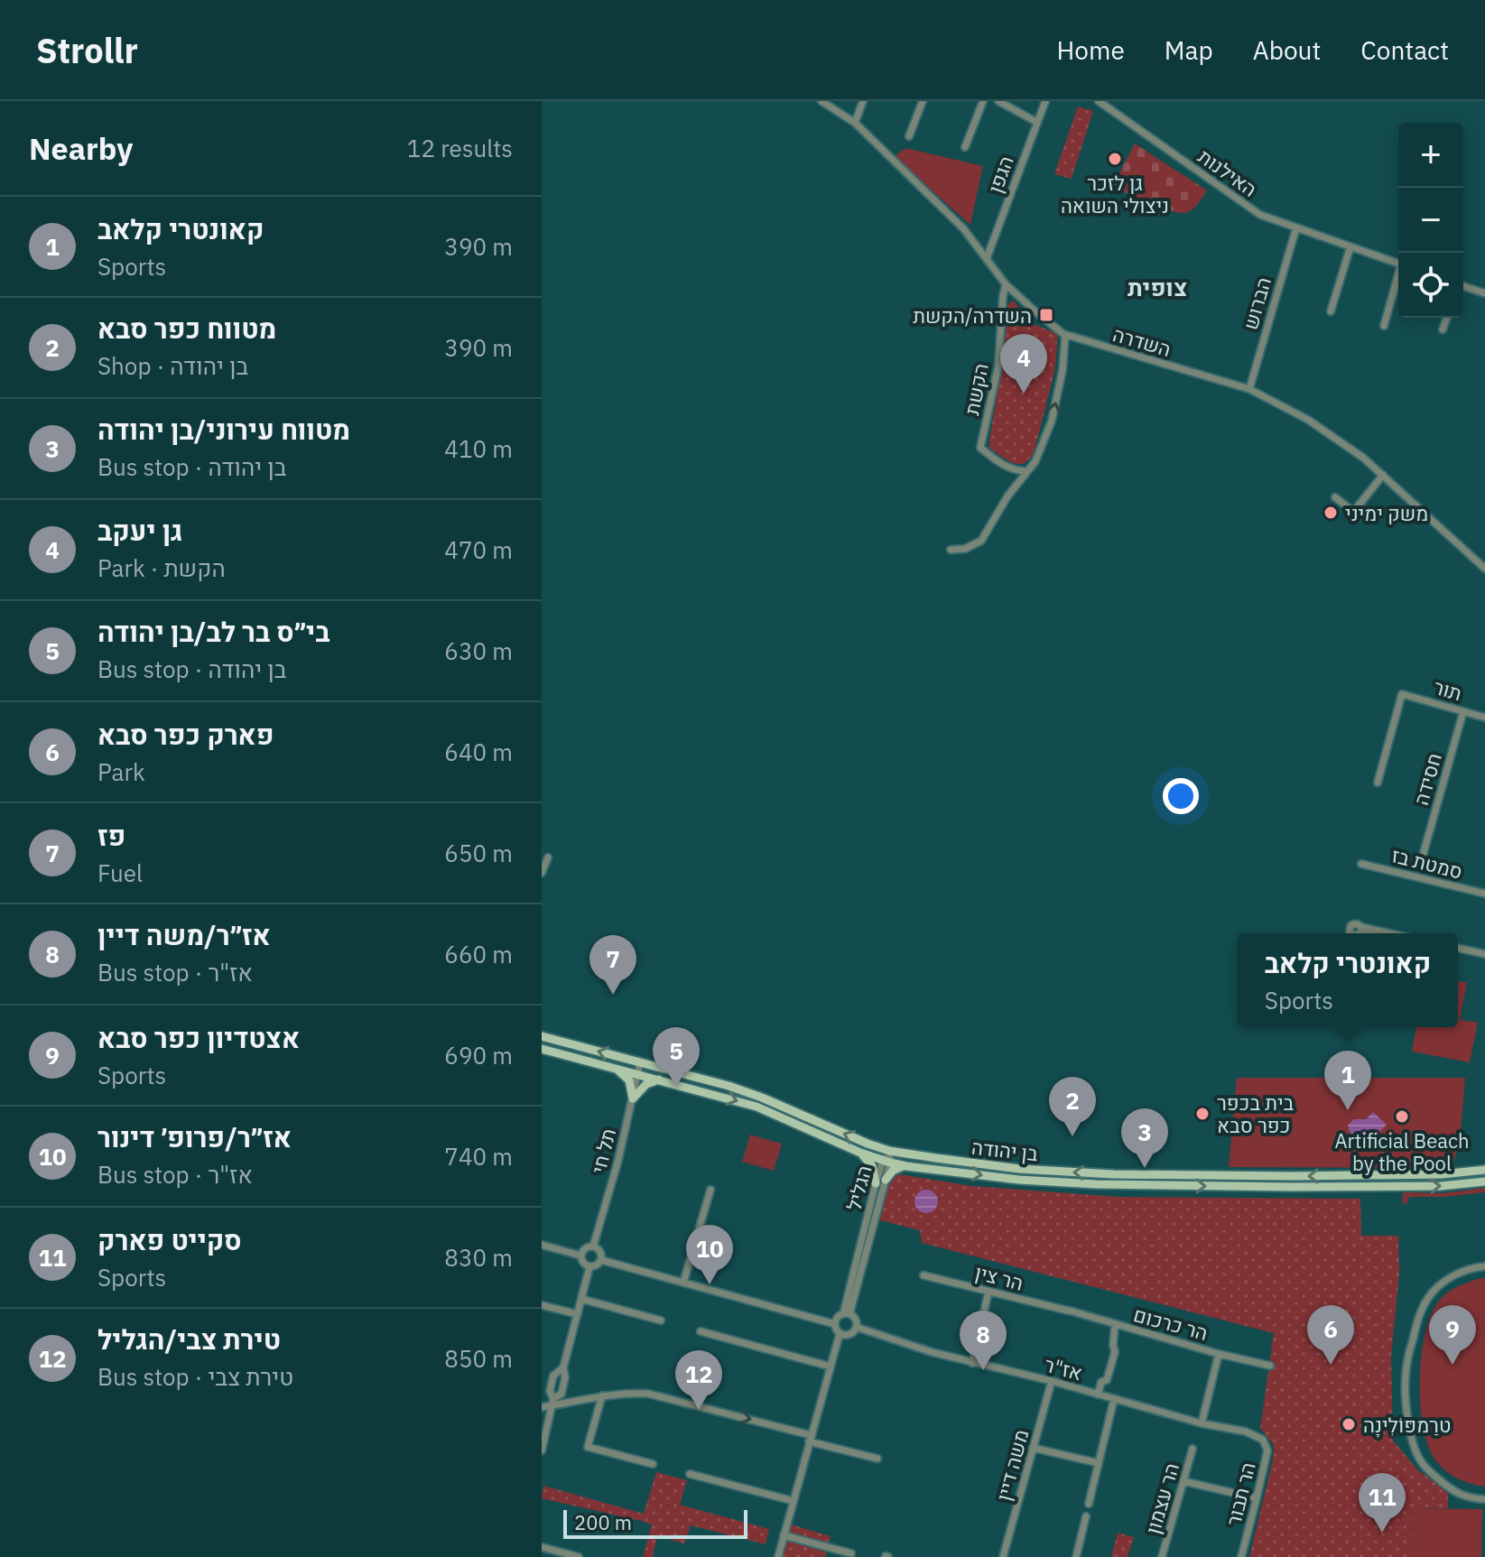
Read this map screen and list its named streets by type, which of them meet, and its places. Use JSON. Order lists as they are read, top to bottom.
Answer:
{
  "streets": {
    "main road": ["בן יהודה"],
    "street": [
      "האילנות",
      "הגפן",
      "הברוש",
      "השדרה",
      "הקשת",
      "תור",
      "חסידה",
      "סמטת בז",
      "תל חי",
      "הגליל",
      "הר צין",
      "הר כרכום",
      "אז\"ר",
      "משה דיין",
      "הר תבור",
      "הר עצמון"
    ]
  },
  "crossings": [
    ["האילנות", "הברוש"],
    ["הגפן", "השדרה"],
    ["הברוש", "השדרה"],
    ["השדרה", "הקשת"],
    ["תור", "חסידה"],
    ["בן יהודה", "תל חי"],
    ["בן יהודה", "הגליל"],
    ["הגליל", "אז\"ר"],
    ["הר צין", "הר כרכום"],
    ["הר כרכום", "אז\"ר"],
    ["אז\"ר", "משה דיין"],
    ["אז\"ר", "הר תבור"]
  ],
  "districts": ["צופית"],
  "places": {
    "other": [
      "גן לזכר ניצולי השואה",
      "משק ימיני",
      "בית בכפר כפר סבא",
      "Artificial Beach by the Pool",
      "טרַמפּוֹלִינָה"
    ],
    "transit": ["השדרה/הקשת"]
  },
  "scale_bar": "200 m",
  "page": {
    "header": "Strollr",
    "nav": [
      "Home",
      "Map",
      "About",
      "Contact"
    ],
    "heading": ["Nearby", "12 results"],
    "map_buttons": ["+", "−"],
    "list": [
      {
        "mark": "1",
        "name": "קאונטרי קלאב",
        "note": "Sports",
        "value": "390 m"
      },
      {
        "mark": "2",
        "name": "מטווח כפר סבא",
        "note": "Shop · בן יהודה",
        "value": "390 m"
      },
      {
        "mark": "3",
        "name": "מטווח עירוני/בן יהודה",
        "note": "Bus stop · בן יהודה",
        "value": "410 m"
      },
      {
        "mark": "4",
        "name": "גן יעקב",
        "note": "Park · הקשת",
        "value": "470 m"
      },
      {
        "mark": "5",
        "name": "בי״ס בר לב/בן יהודה",
        "note": "Bus stop · בן יהודה",
        "value": "630 m"
      },
      {
        "mark": "6",
        "name": "פארק כפר סבא",
        "note": "Park",
        "value": "640 m"
      },
      {
        "mark": "7",
        "name": "פז",
        "note": "Fuel",
        "value": "650 m"
      },
      {
        "mark": "8",
        "name": "אז״ר/משה דיין",
        "note": "Bus stop · אז\"ר",
        "value": "660 m"
      },
      {
        "mark": "9",
        "name": "אצטדיון כפר סבא",
        "note": "Sports",
        "value": "690 m"
      },
      {
        "mark": "10",
        "name": "אז״ר/פרופ׳ דינור",
        "note": "Bus stop · אז\"ר",
        "value": "740 m"
      },
      {
        "mark": "11",
        "name": "סקייט פארק",
        "note": "Sports",
        "value": "830 m"
      },
      {
        "mark": "12",
        "name": "טירת צבי/הגליל",
        "note": "Bus stop · טירת צבי",
        "value": "850 m"
      }
    ],
    "pins": [
      "4",
      "7",
      "5",
      "1",
      "2",
      "3",
      "10",
      "6",
      "9",
      "8",
      "12",
      "11"
    ],
    "popup": ["קאונטרי קלאב", "Sports"],
    "scale": "200 m"
  }
}
